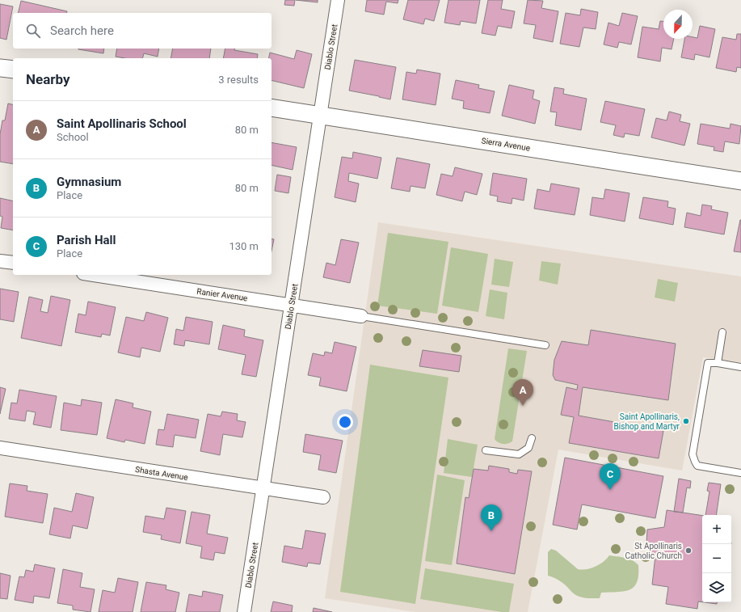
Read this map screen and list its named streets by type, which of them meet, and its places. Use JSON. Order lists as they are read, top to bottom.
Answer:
{
  "streets": {
    "street": [
      "Diablo Street",
      "Sierra Avenue",
      "Ranier Avenue",
      "Shasta Avenue"
    ]
  },
  "crossings": [
    ["Diablo Street", "Sierra Avenue"],
    ["Diablo Street", "Ranier Avenue"],
    ["Diablo Street", "Shasta Avenue"]
  ],
  "places": ["Saint Apollinaris, Bishop and Martyr", "St Apollinaris Catholic Church"],
  "north": "bottom",
  "page": {
    "search": "Search here",
    "heading": ["Nearby", "3 results"],
    "list": [
      {
        "mark": "A",
        "name": "Saint Apollinaris School",
        "note": "School",
        "value": "80 m"
      },
      {
        "mark": "B",
        "name": "Gymnasium",
        "note": "Place",
        "value": "80 m"
      },
      {
        "mark": "C",
        "name": "Parish Hall",
        "note": "Place",
        "value": "130 m"
      }
    ],
    "pins": ["A", "C", "B"],
    "map_buttons": ["+", "−"]
  }
}
